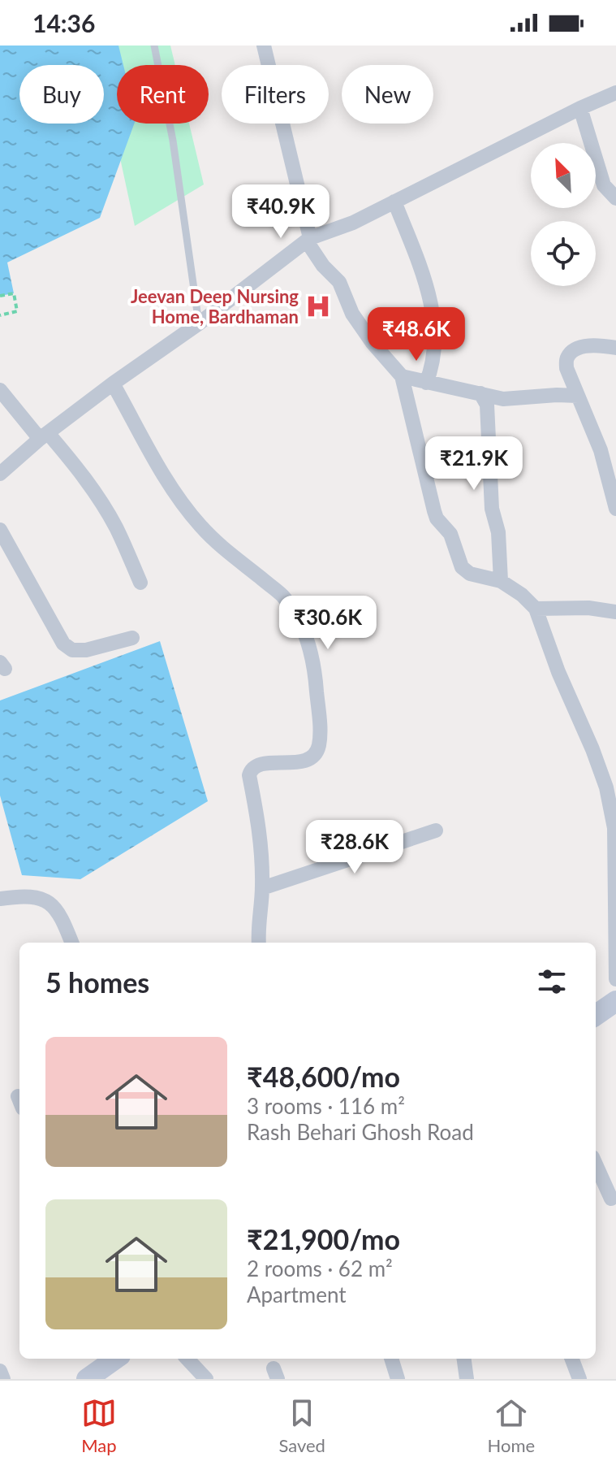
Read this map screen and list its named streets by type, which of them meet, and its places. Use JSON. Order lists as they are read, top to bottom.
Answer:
{
  "places": {
    "hospital": ["Jeevan Deep Nursing Home, Bardhaman"]
  },
  "north": "top left",
  "page": {
    "status": "14:36",
    "chip": [
      "Buy",
      "Rent",
      "Filters",
      "New"
    ],
    "price": [
      "₹40.9K",
      "₹48.6K",
      "₹21.9K",
      "₹30.6K",
      "₹28.6K"
    ],
    "heading": "5 homes",
    "list": [
      {
        "name": "₹48,600/mo",
        "note": "3 rooms · 116 m² · Rash Behari Ghosh Road"
      },
      {
        "name": "₹21,900/mo",
        "note": "2 rooms · 62 m² · Apartment"
      }
    ],
    "tabs": ["Map", "Saved", "Home"]
  }
}
